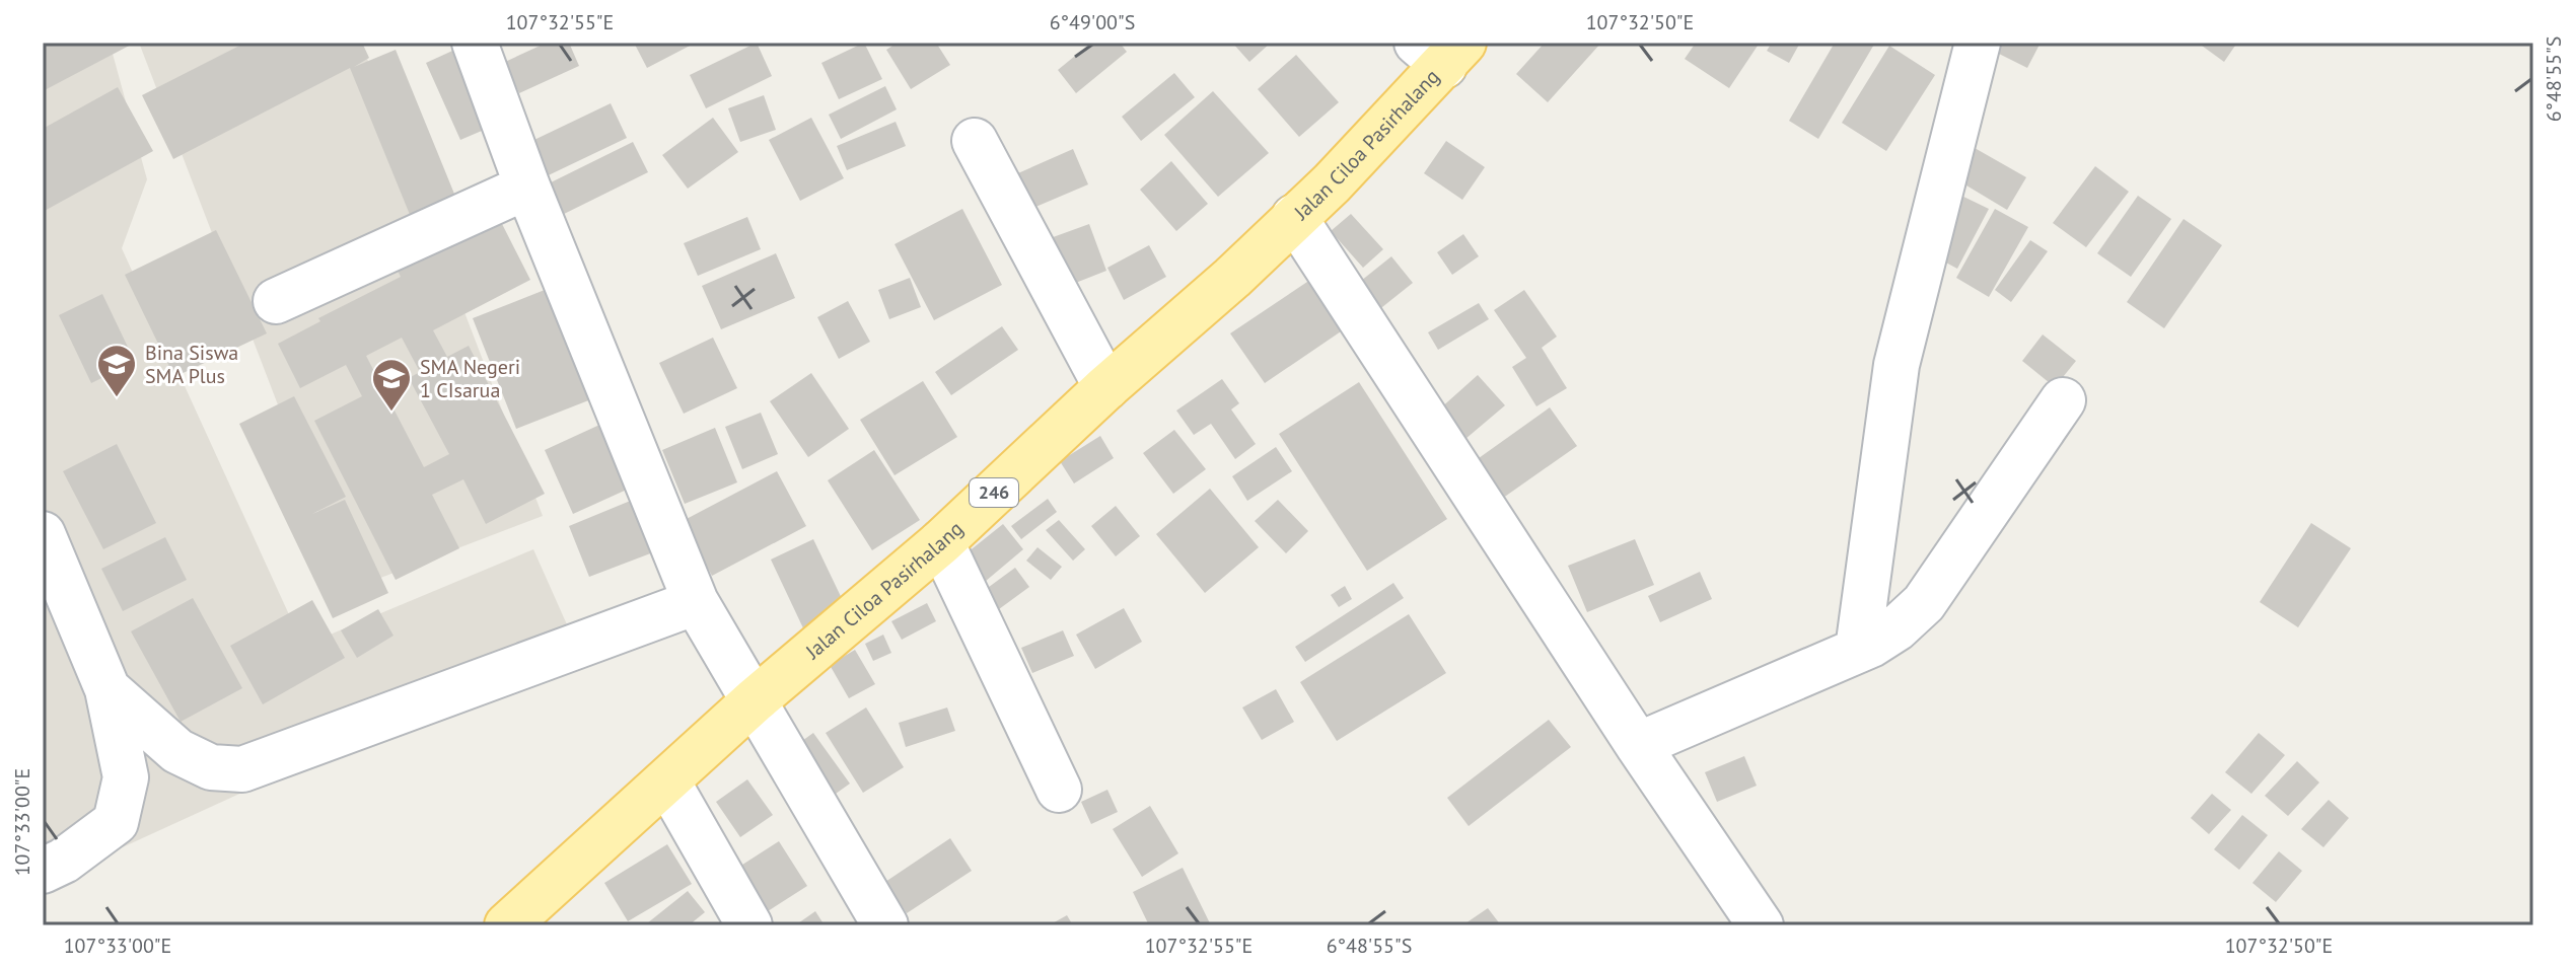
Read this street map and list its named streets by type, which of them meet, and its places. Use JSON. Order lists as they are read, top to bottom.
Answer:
{
  "streets": {
    "main road": ["Jalan Ciloa Pasirhalang", "246"]
  },
  "places": {
    "school or university": ["Bina Siswa SMA Plus", "SMA Negeri 1 CIsarua"]
  },
  "coordinates": [
    "107°32'55\"E",
    "6°49'00\"S",
    "107°32'50\"E",
    "6°48'55\"S",
    "107°33'00\"E"
  ]
}
